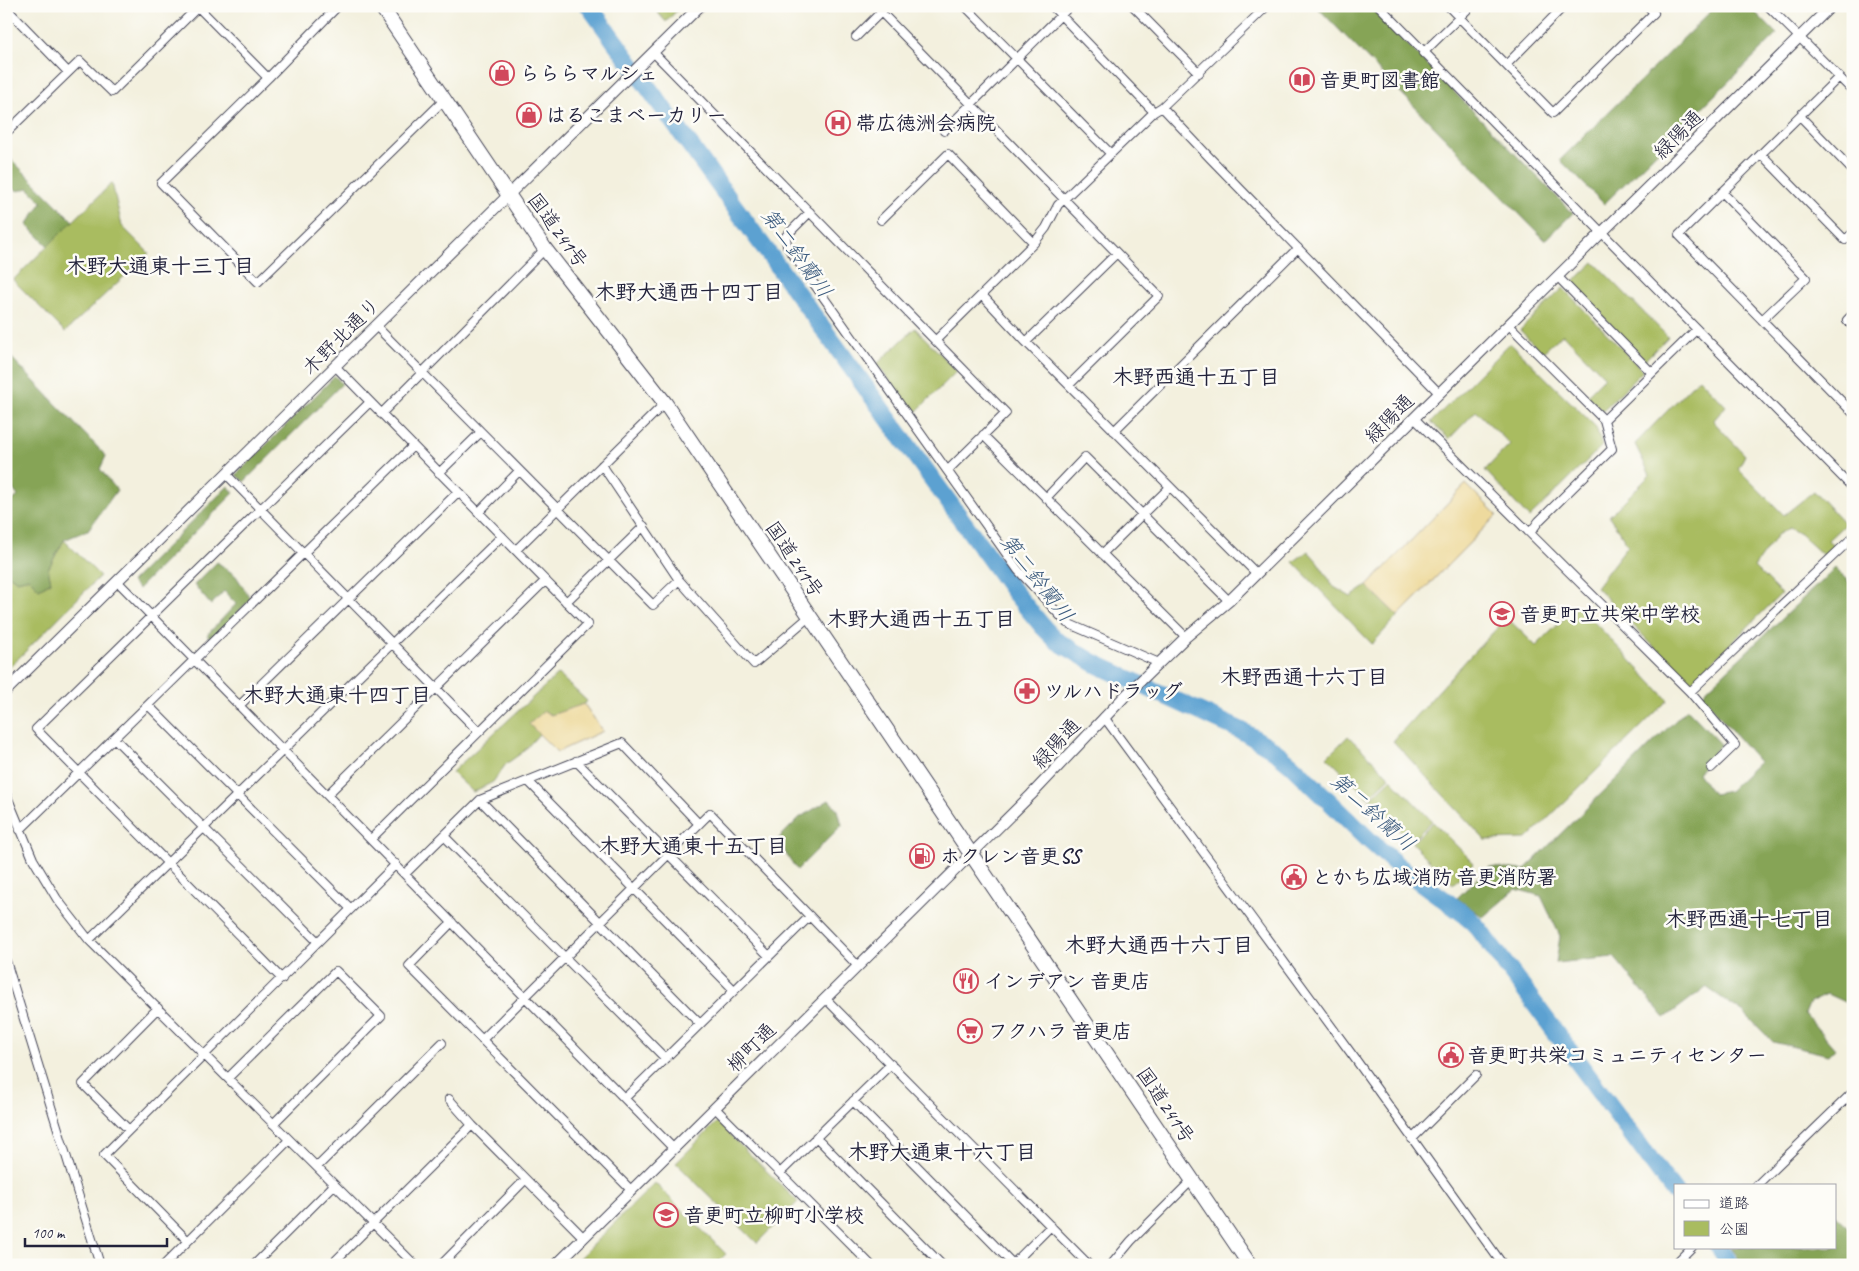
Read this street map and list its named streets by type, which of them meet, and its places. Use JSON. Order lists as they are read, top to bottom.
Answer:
{
  "streets": {
    "highway": ["国道241号"],
    "street": ["緑陽通", "木野北通り", "柳町通"]
  },
  "crossings": [
    ["緑陽通", "国道241号"],
    ["緑陽通", "柳町通"],
    ["国道241号", "木野北通り"],
    ["国道241号", "柳町通"]
  ],
  "districts": [
    "木野大通東十三丁目",
    "木野大通西十四丁目",
    "木野西通十五丁目",
    "木野大通西十五丁目",
    "木野西通十六丁目",
    "木野大通東十四丁目",
    "木野大通東十五丁目",
    "木野西通十七丁目",
    "木野大通西十六丁目",
    "木野大通東十六丁目"
  ],
  "water": ["第二鈴蘭川"],
  "places": {
    "shop": ["らららマルシェ", "はるこまベーカリー"],
    "library": ["音更町図書館"],
    "hospital": ["帯広徳洲会病院"],
    "school or university": ["音更町立共栄中学校", "音更町立柳町小学校"],
    "pharmacy": ["ツルハドラッグ"],
    "fuel station": ["ホクレン音更SS"],
    "public building": ["とかち広域消防 音更消防署", "音更町共栄コミュニティセンター"],
    "restaurant": ["インデアン 音更店"],
    "supermarket": ["フクハラ 音更店"]
  },
  "legend": ["道路", "公園"],
  "scale_bar": "100 m"
}
